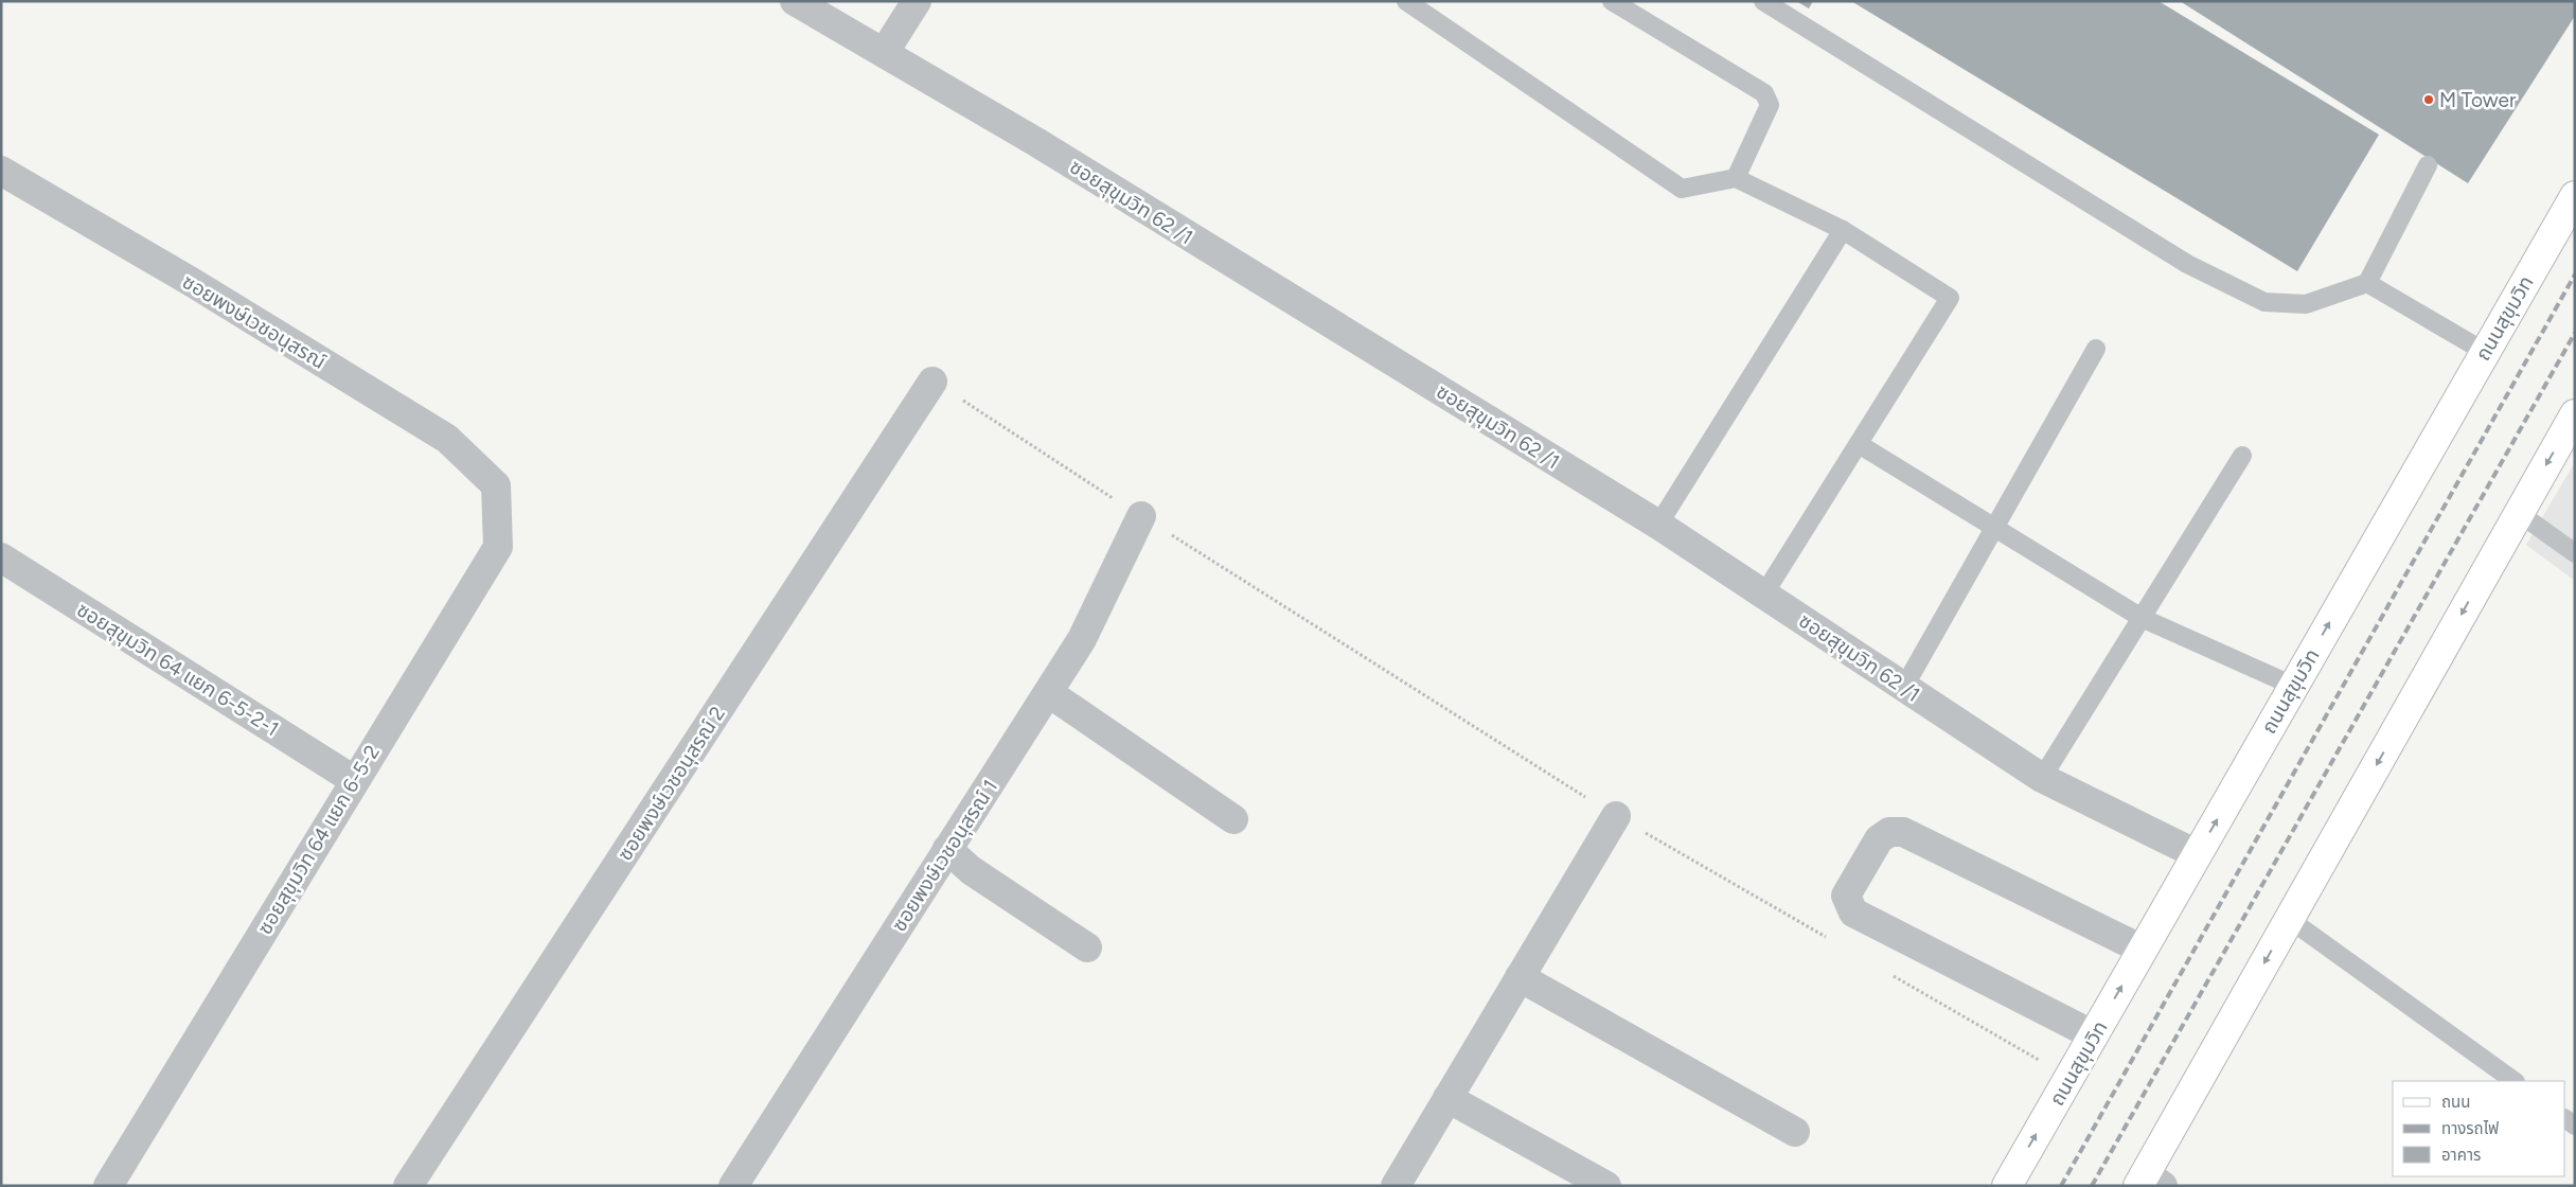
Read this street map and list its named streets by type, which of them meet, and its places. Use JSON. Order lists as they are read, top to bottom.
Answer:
{
  "streets": {
    "main road": ["ถนนสุขุมวิท"],
    "street": [
      "ซอยสุขุมวิท 62 /1",
      "ซอยพงษ์เวชอนุสรณ์",
      "ซอยสุขุมวิท 64 แยก 6-5-2-1",
      "ซอยพงษ์เวชอนุสรณ์ 2",
      "ซอยสุขุมวิท 64 แยก 6-5-2",
      "ซอยพงษ์เวชอนุสรณ์ 1"
    ]
  },
  "crossings": [
    ["ซอยสุขุมวิท 62 /1", "ถนนสุขุมวิท"],
    ["ซอยพงษ์เวชอนุสรณ์", "ซอยสุขุมวิท 64 แยก 6-5-2"],
    ["ซอยสุขุมวิท 64 แยก 6-5-2-1", "ซอยสุขุมวิท 64 แยก 6-5-2"]
  ],
  "places": ["M Tower"],
  "legend": ["ถนน", "ทางรถไฟ", "อาคาร"]
}
